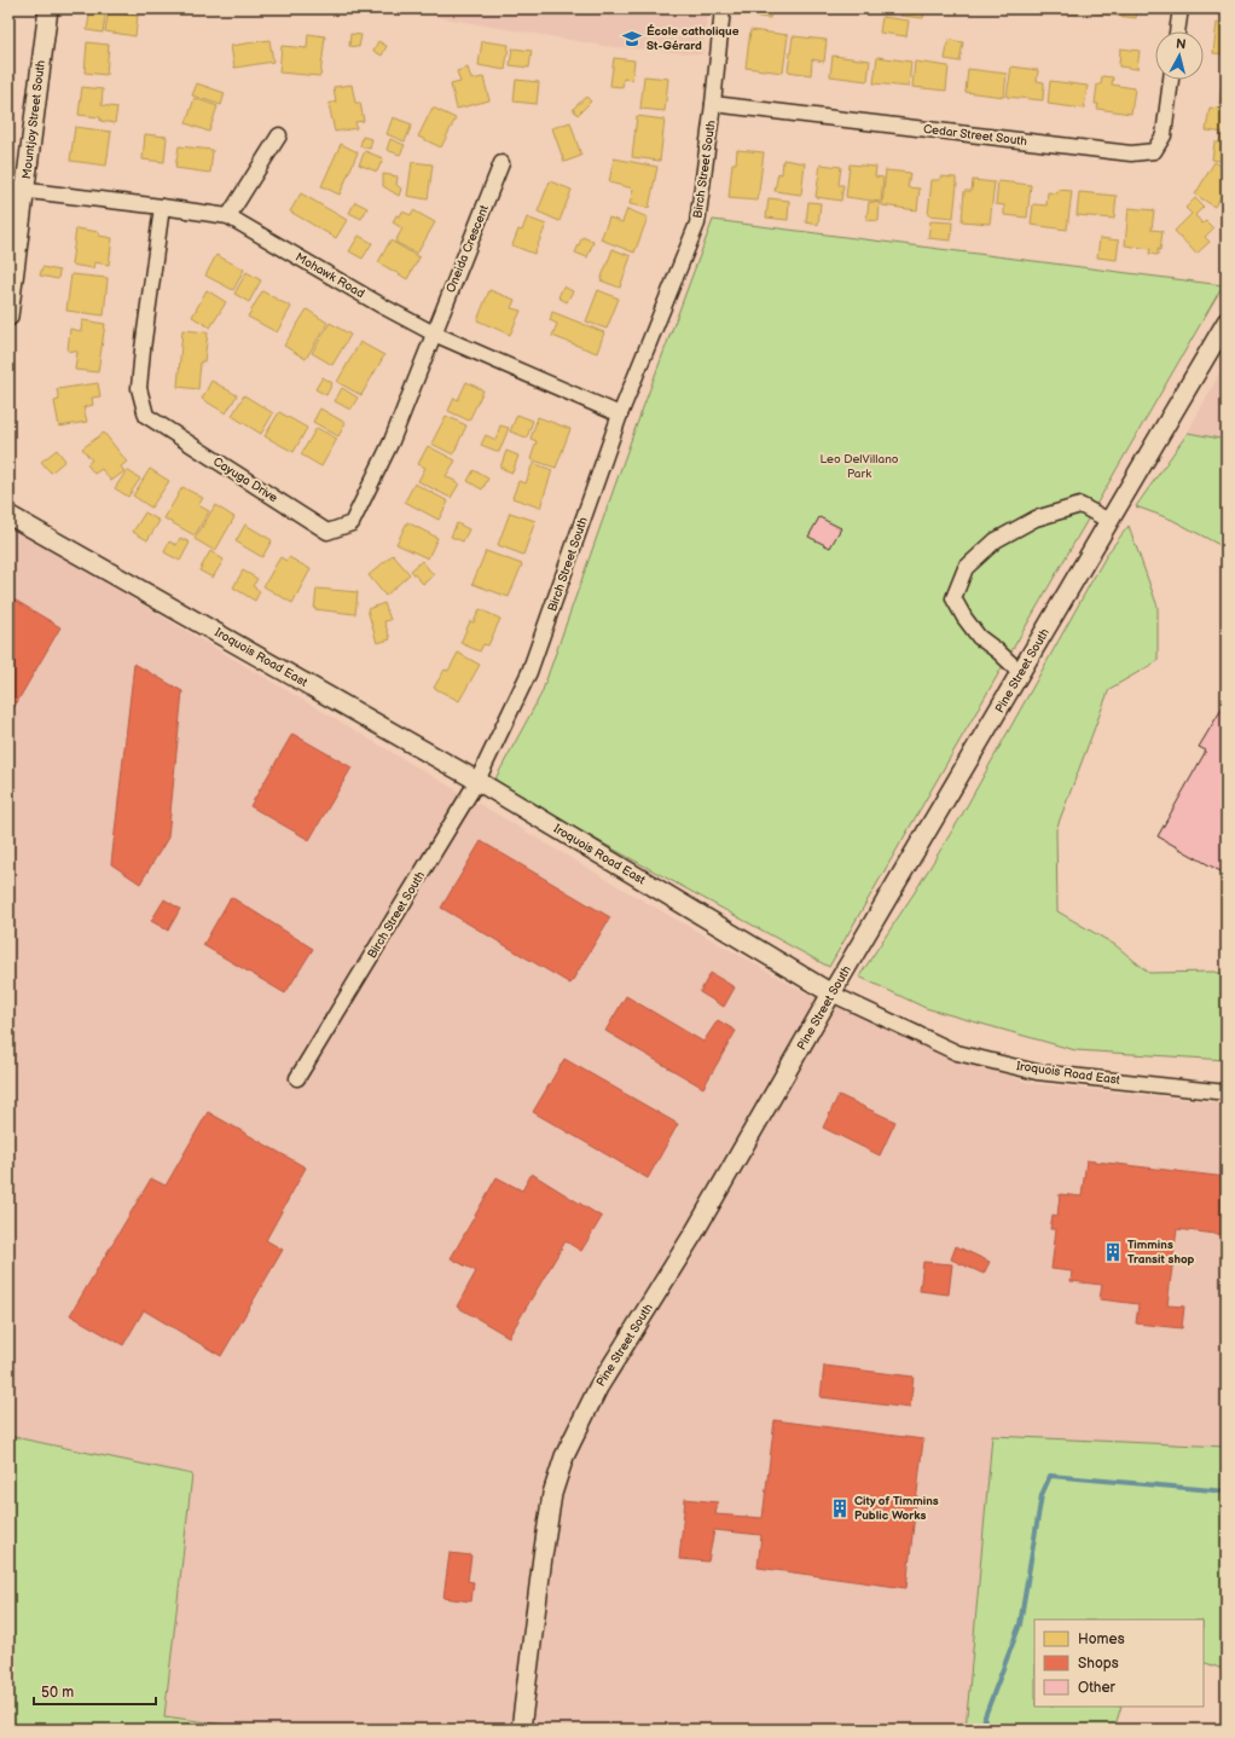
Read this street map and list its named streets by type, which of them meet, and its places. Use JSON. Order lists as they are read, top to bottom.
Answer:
{
  "streets": {
    "street": [
      "Mountjoy Street South",
      "Cedar Street South",
      "Birch Street South",
      "Oneida Crescent",
      "Mohawk Road",
      "Cayuga Drive",
      "Iroquois Road East",
      "Pine Street South"
    ]
  },
  "crossings": [
    ["Mountjoy Street South", "Mohawk Road"],
    ["Cedar Street South", "Birch Street South"],
    ["Birch Street South", "Mohawk Road"],
    ["Birch Street South", "Iroquois Road East"],
    ["Oneida Crescent", "Mohawk Road"],
    ["Oneida Crescent", "Cayuga Drive"],
    ["Mohawk Road", "Cayuga Drive"],
    ["Iroquois Road East", "Pine Street South"]
  ],
  "parks": ["Leo DelVillano Park"],
  "places": {
    "school or university": ["École catholique St-Gérard"],
    "building": ["Timmins Transit shop", "City of Timmins Public Works"]
  },
  "legend": ["Homes", "Shops", "Other"],
  "scale_bar": "50 m",
  "north": "top"
}
